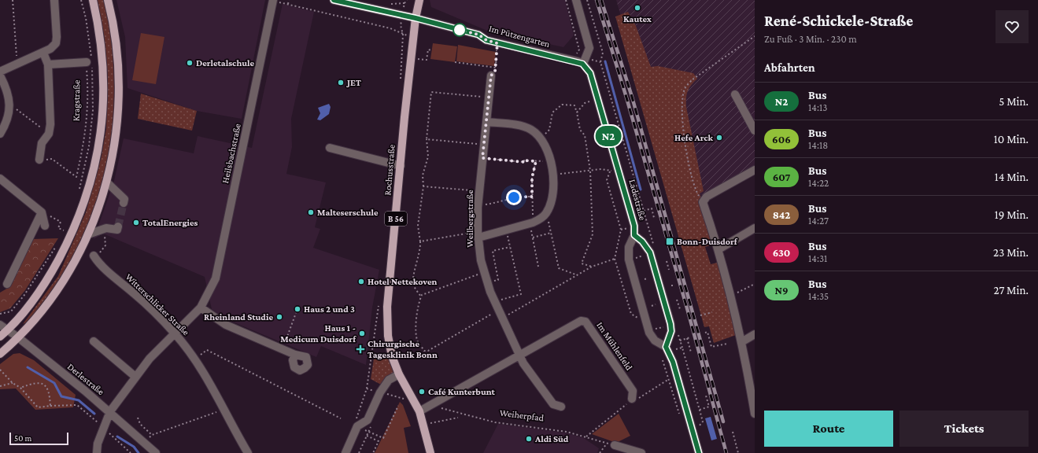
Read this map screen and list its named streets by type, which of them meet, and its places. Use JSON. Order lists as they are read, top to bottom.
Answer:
{
  "streets": {
    "main road": ["Rochusstraße", "B 56"],
    "street": [
      "Im Pützengarten",
      "Heilsbachstraße",
      "Ladestraße",
      "Weilbergstraße",
      "Witterschlicker Straße",
      "Im Mühlenfeld",
      "Derlestraße"
    ],
    "path": ["Kragstraße", "Weiherpfad"]
  },
  "crossings": [
    ["Im Pützengarten", "Rochusstraße"],
    ["Im Pützengarten", "Ladestraße"],
    ["Heilsbachstraße", "Witterschlicker Straße"],
    ["Heilsbachstraße", "Derlestraße"],
    ["Rochusstraße", "B 56"],
    ["B 56", "Im Mühlenfeld"],
    ["Weilbergstraße", "Im Mühlenfeld"],
    ["Im Mühlenfeld", "Weiherpfad"]
  ],
  "places": {
    "other": [
      "Kautex",
      "Derletalschule",
      "JET",
      "Hefe Arck",
      "Malteserschule",
      "TotalEnergies",
      "Hotel Nettekoven",
      "Haus 2 und 3",
      "Rheinland Studie",
      "Haus 1 - Medicum Duisdorf",
      "Café Kunterbunt",
      "Aldi Süd"
    ],
    "transit": ["Bonn-Duisdorf"],
    "health": ["Chirurgische Tagesklinik Bonn"]
  },
  "lines": ["bus line N2"],
  "scale_bar": "50 m",
  "page": {
    "on_map": "N2",
    "heading": [
      ["René-Schickele-Straße", "Zu Fuß · 3 Min. · 230 m"],
      "Abfahrten"
    ],
    "list": [
      {
        "mark": "N2",
        "name": "Bus",
        "note": "14:13",
        "value": "5 Min."
      },
      {
        "mark": "606",
        "name": "Bus",
        "note": "14:18",
        "value": "10 Min."
      },
      {
        "mark": "607",
        "name": "Bus",
        "note": "14:22",
        "value": "14 Min."
      },
      {
        "mark": "842",
        "name": "Bus",
        "note": "14:27",
        "value": "19 Min."
      },
      {
        "mark": "630",
        "name": "Bus",
        "note": "14:31",
        "value": "23 Min."
      },
      {
        "mark": "N9",
        "name": "Bus",
        "note": "14:35",
        "value": "27 Min."
      }
    ],
    "buttons": ["Route", "Tickets"],
    "scale": "50 m"
  }
}
